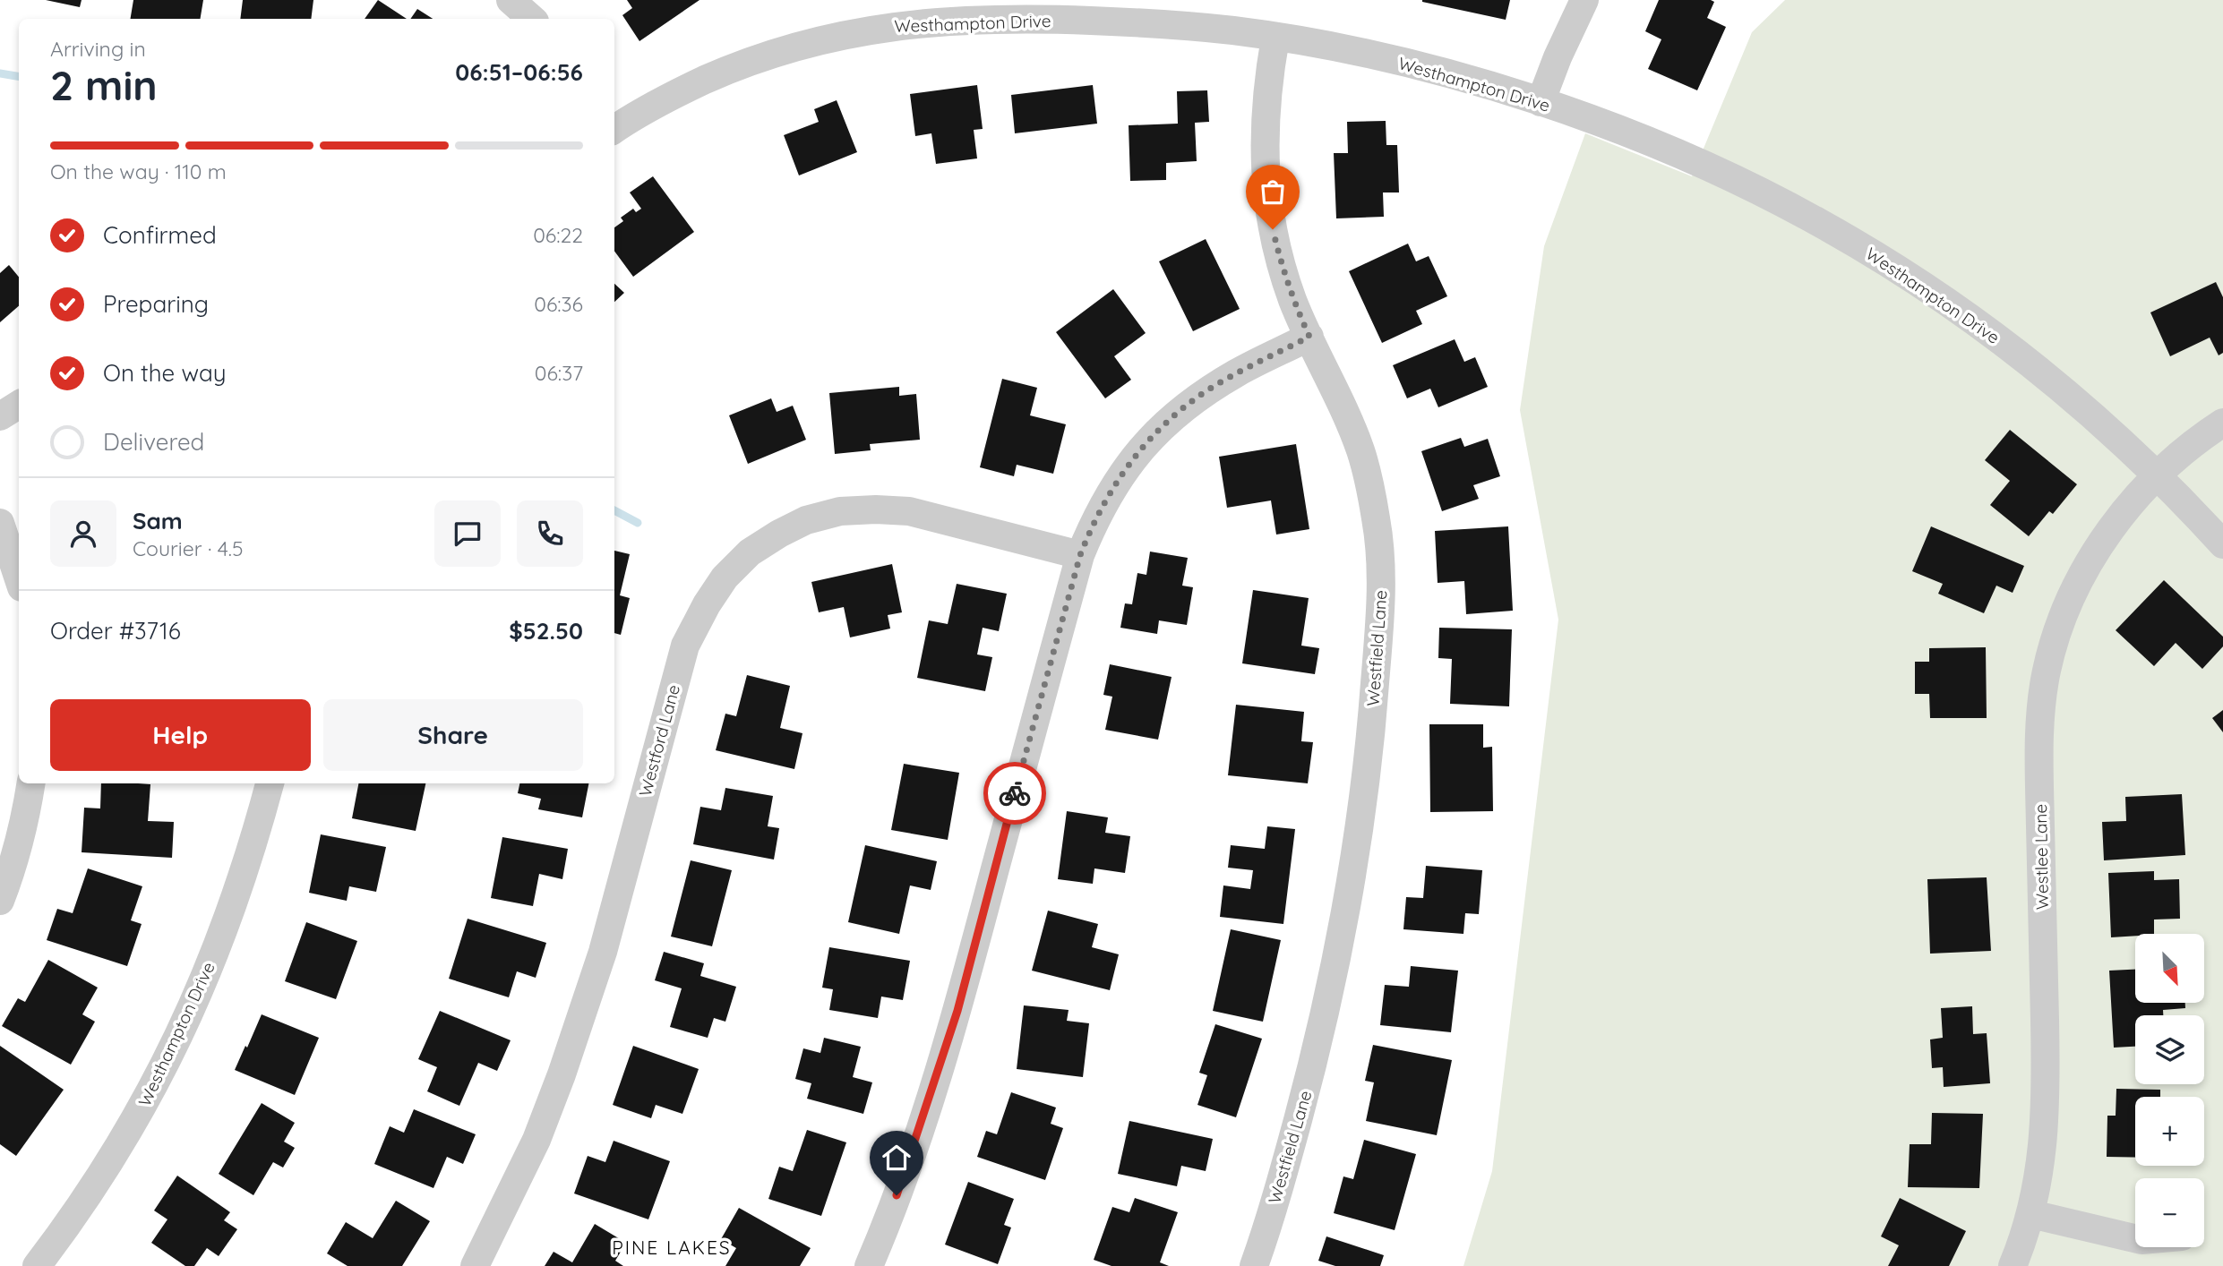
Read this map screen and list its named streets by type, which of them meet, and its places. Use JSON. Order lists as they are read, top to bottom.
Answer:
{
  "streets": {
    "street": [
      "Westhampton Drive",
      "Westfield Lane",
      "Westford Lane",
      "Westlee Lane"
    ]
  },
  "crossings": [
    ["Westhampton Drive", "Westfield Lane"],
    ["Westhampton Drive", "Westlee Lane"]
  ],
  "districts": ["PINE LAKES"],
  "north": "bottom right",
  "page": {
    "heading": ["2 min", "Arriving in", "06:51–06:56"],
    "panel": [
      "Sam",
      "Courier · 4.5",
      "Order #3716",
      "$52.50"
    ],
    "bar": "On the way · 110 m",
    "list": [
      ["Confirmed", "06:22"],
      ["Preparing", "06:36"],
      ["On the way", "06:37"],
      "Delivered"
    ],
    "buttons": ["Help", "Share"],
    "map_buttons": ["+", "−"]
  }
}
